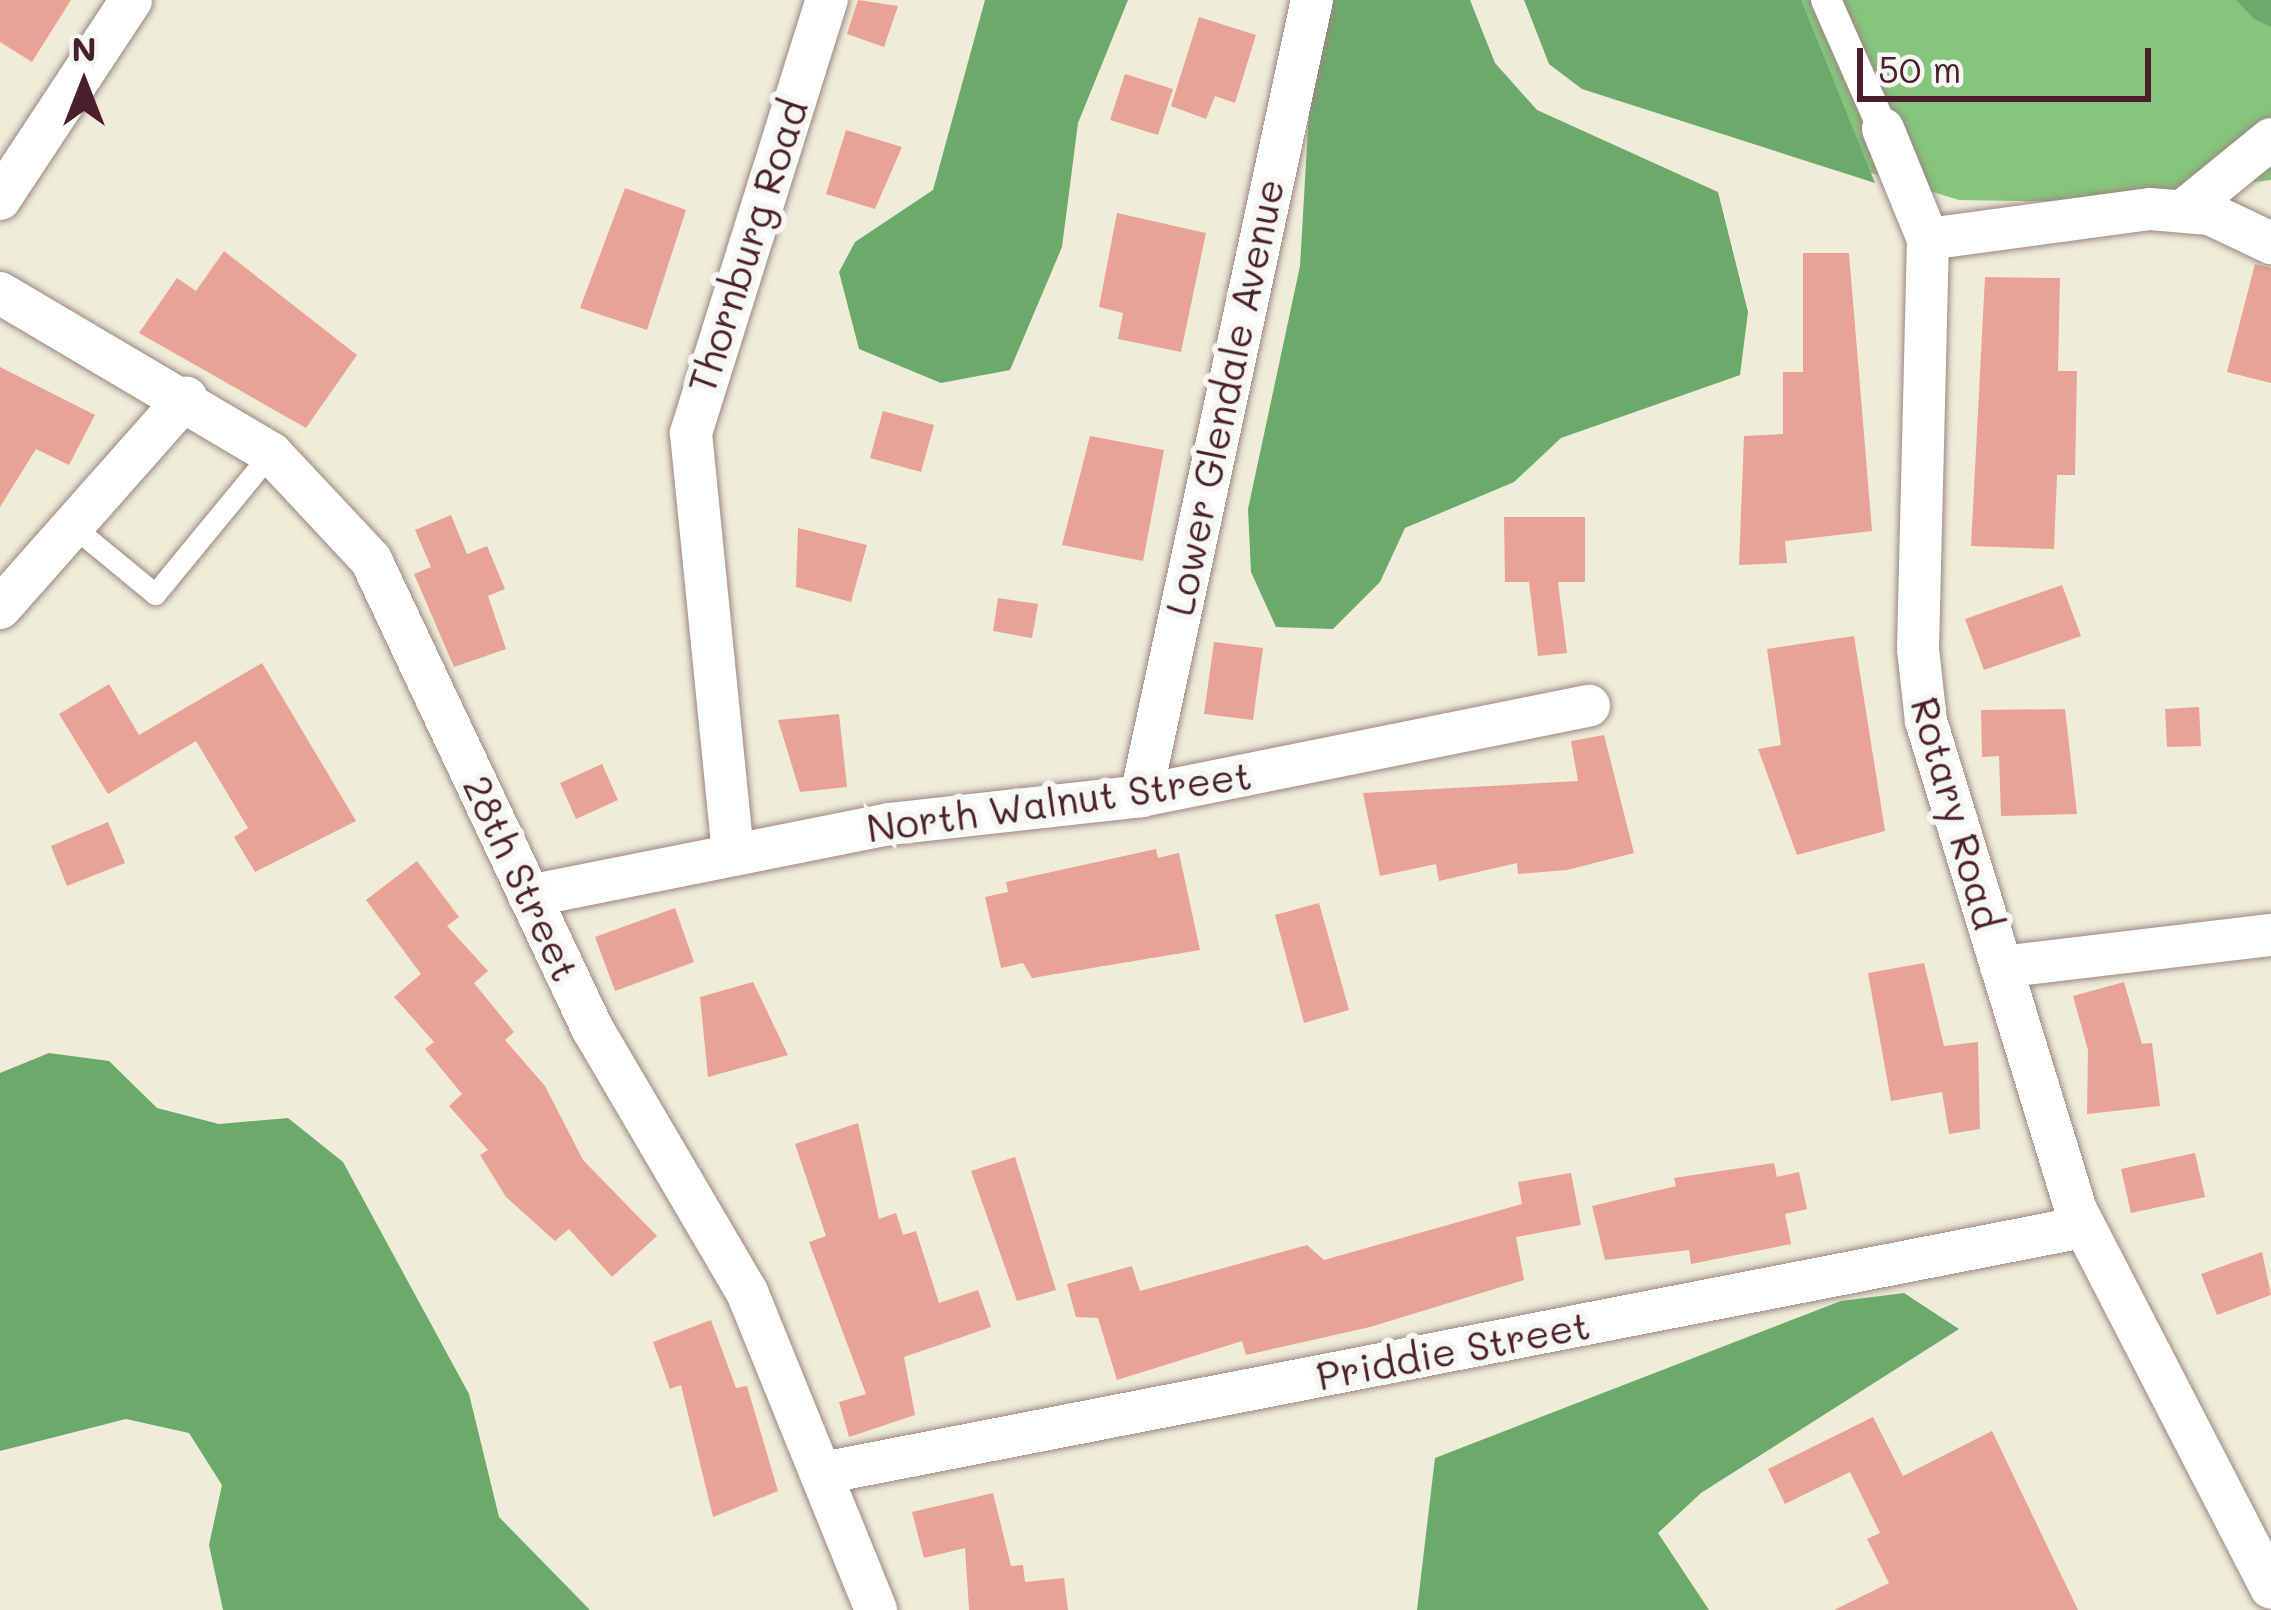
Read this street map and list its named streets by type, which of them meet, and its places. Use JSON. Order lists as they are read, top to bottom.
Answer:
{
  "streets": {
    "street": [
      "Thornburg Road",
      "Lower Glendale Avenue",
      "North Walnut Street",
      "Rotary Road",
      "28th Street",
      "Priddie Street"
    ]
  },
  "crossings": [
    ["Thornburg Road", "North Walnut Street"],
    ["Lower Glendale Avenue", "North Walnut Street"],
    ["North Walnut Street", "28th Street"],
    ["Rotary Road", "Priddie Street"],
    ["28th Street", "Priddie Street"]
  ],
  "scale_bar": "50 m",
  "north": "top"
}
